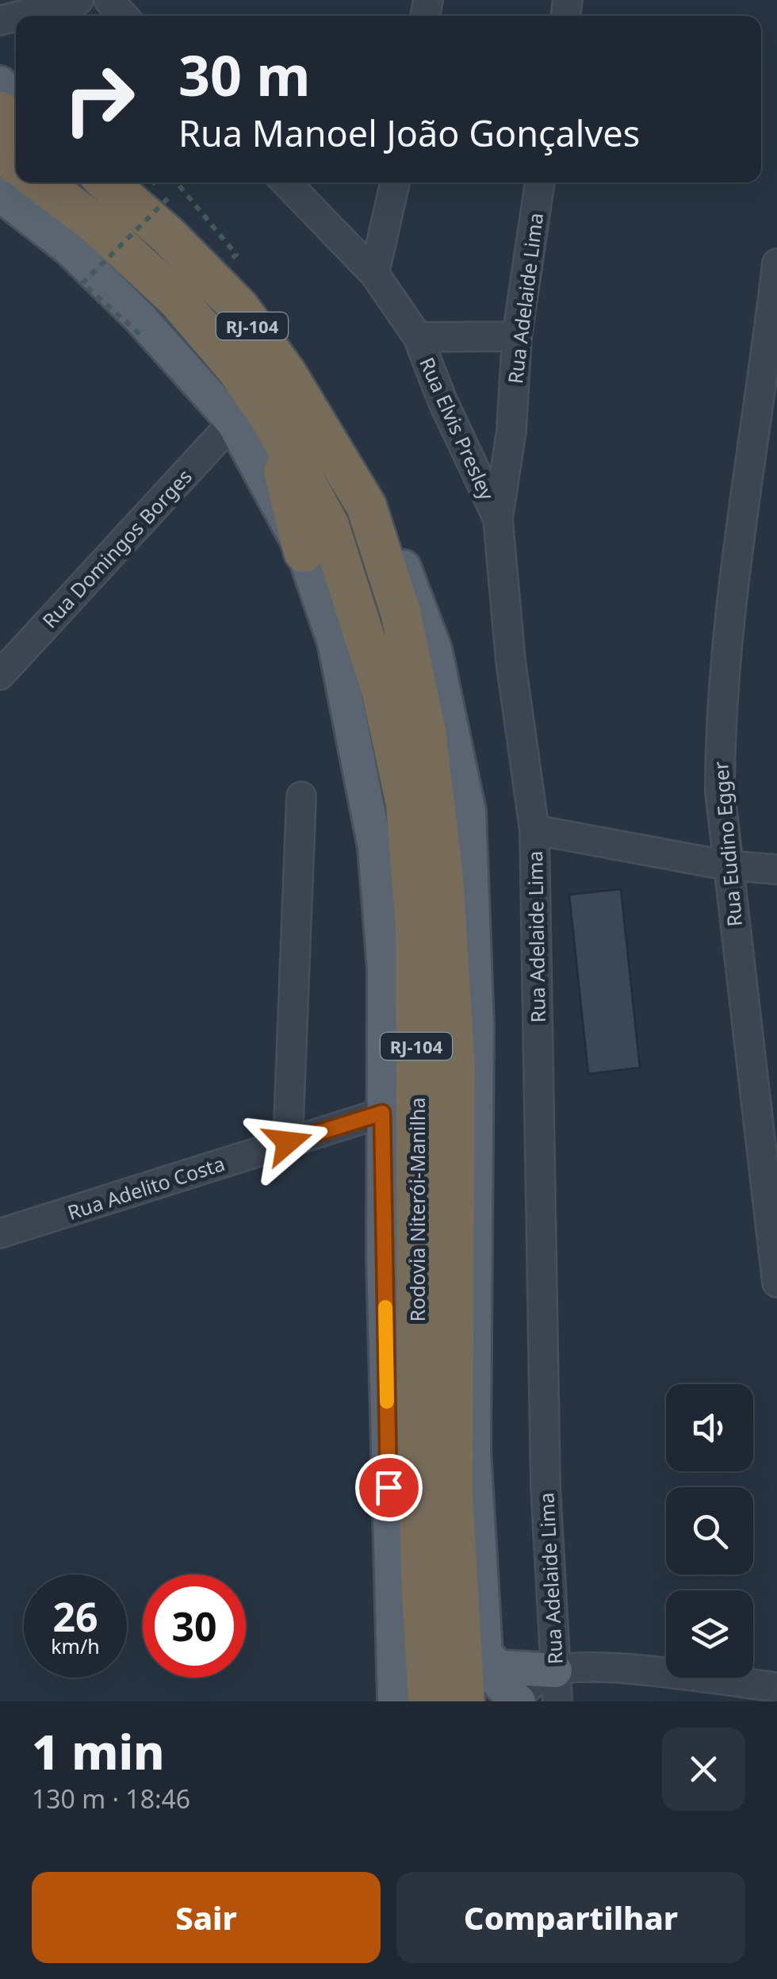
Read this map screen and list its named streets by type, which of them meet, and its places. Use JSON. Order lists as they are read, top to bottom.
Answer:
{
  "streets": {
    "highway": ["RJ-104", "Rodovia Niterói-Manilha"],
    "street": [
      "Rua Adelaide Lima",
      "Rua Elvis Presley",
      "Rua Domingos Borges",
      "Rua Eudino Egger",
      "Rua Adelito Costa"
    ]
  },
  "crossings": [
    ["Rua Adelaide Lima", "Rua Elvis Presley"],
    ["RJ-104", "Rua Domingos Borges"],
    ["RJ-104", "Rua Adelito Costa"],
    ["RJ-104", "Rodovia Niterói-Manilha"],
    ["Rua Domingos Borges", "Rodovia Niterói-Manilha"]
  ],
  "page": {
    "turn": ["30 m", "Rua Manoel João Gonçalves"],
    "speed": "26 km/h",
    "limit": "30",
    "heading": ["1 min", "130 m · 18:46"],
    "buttons": ["Sair", "Compartilhar"]
  }
}
